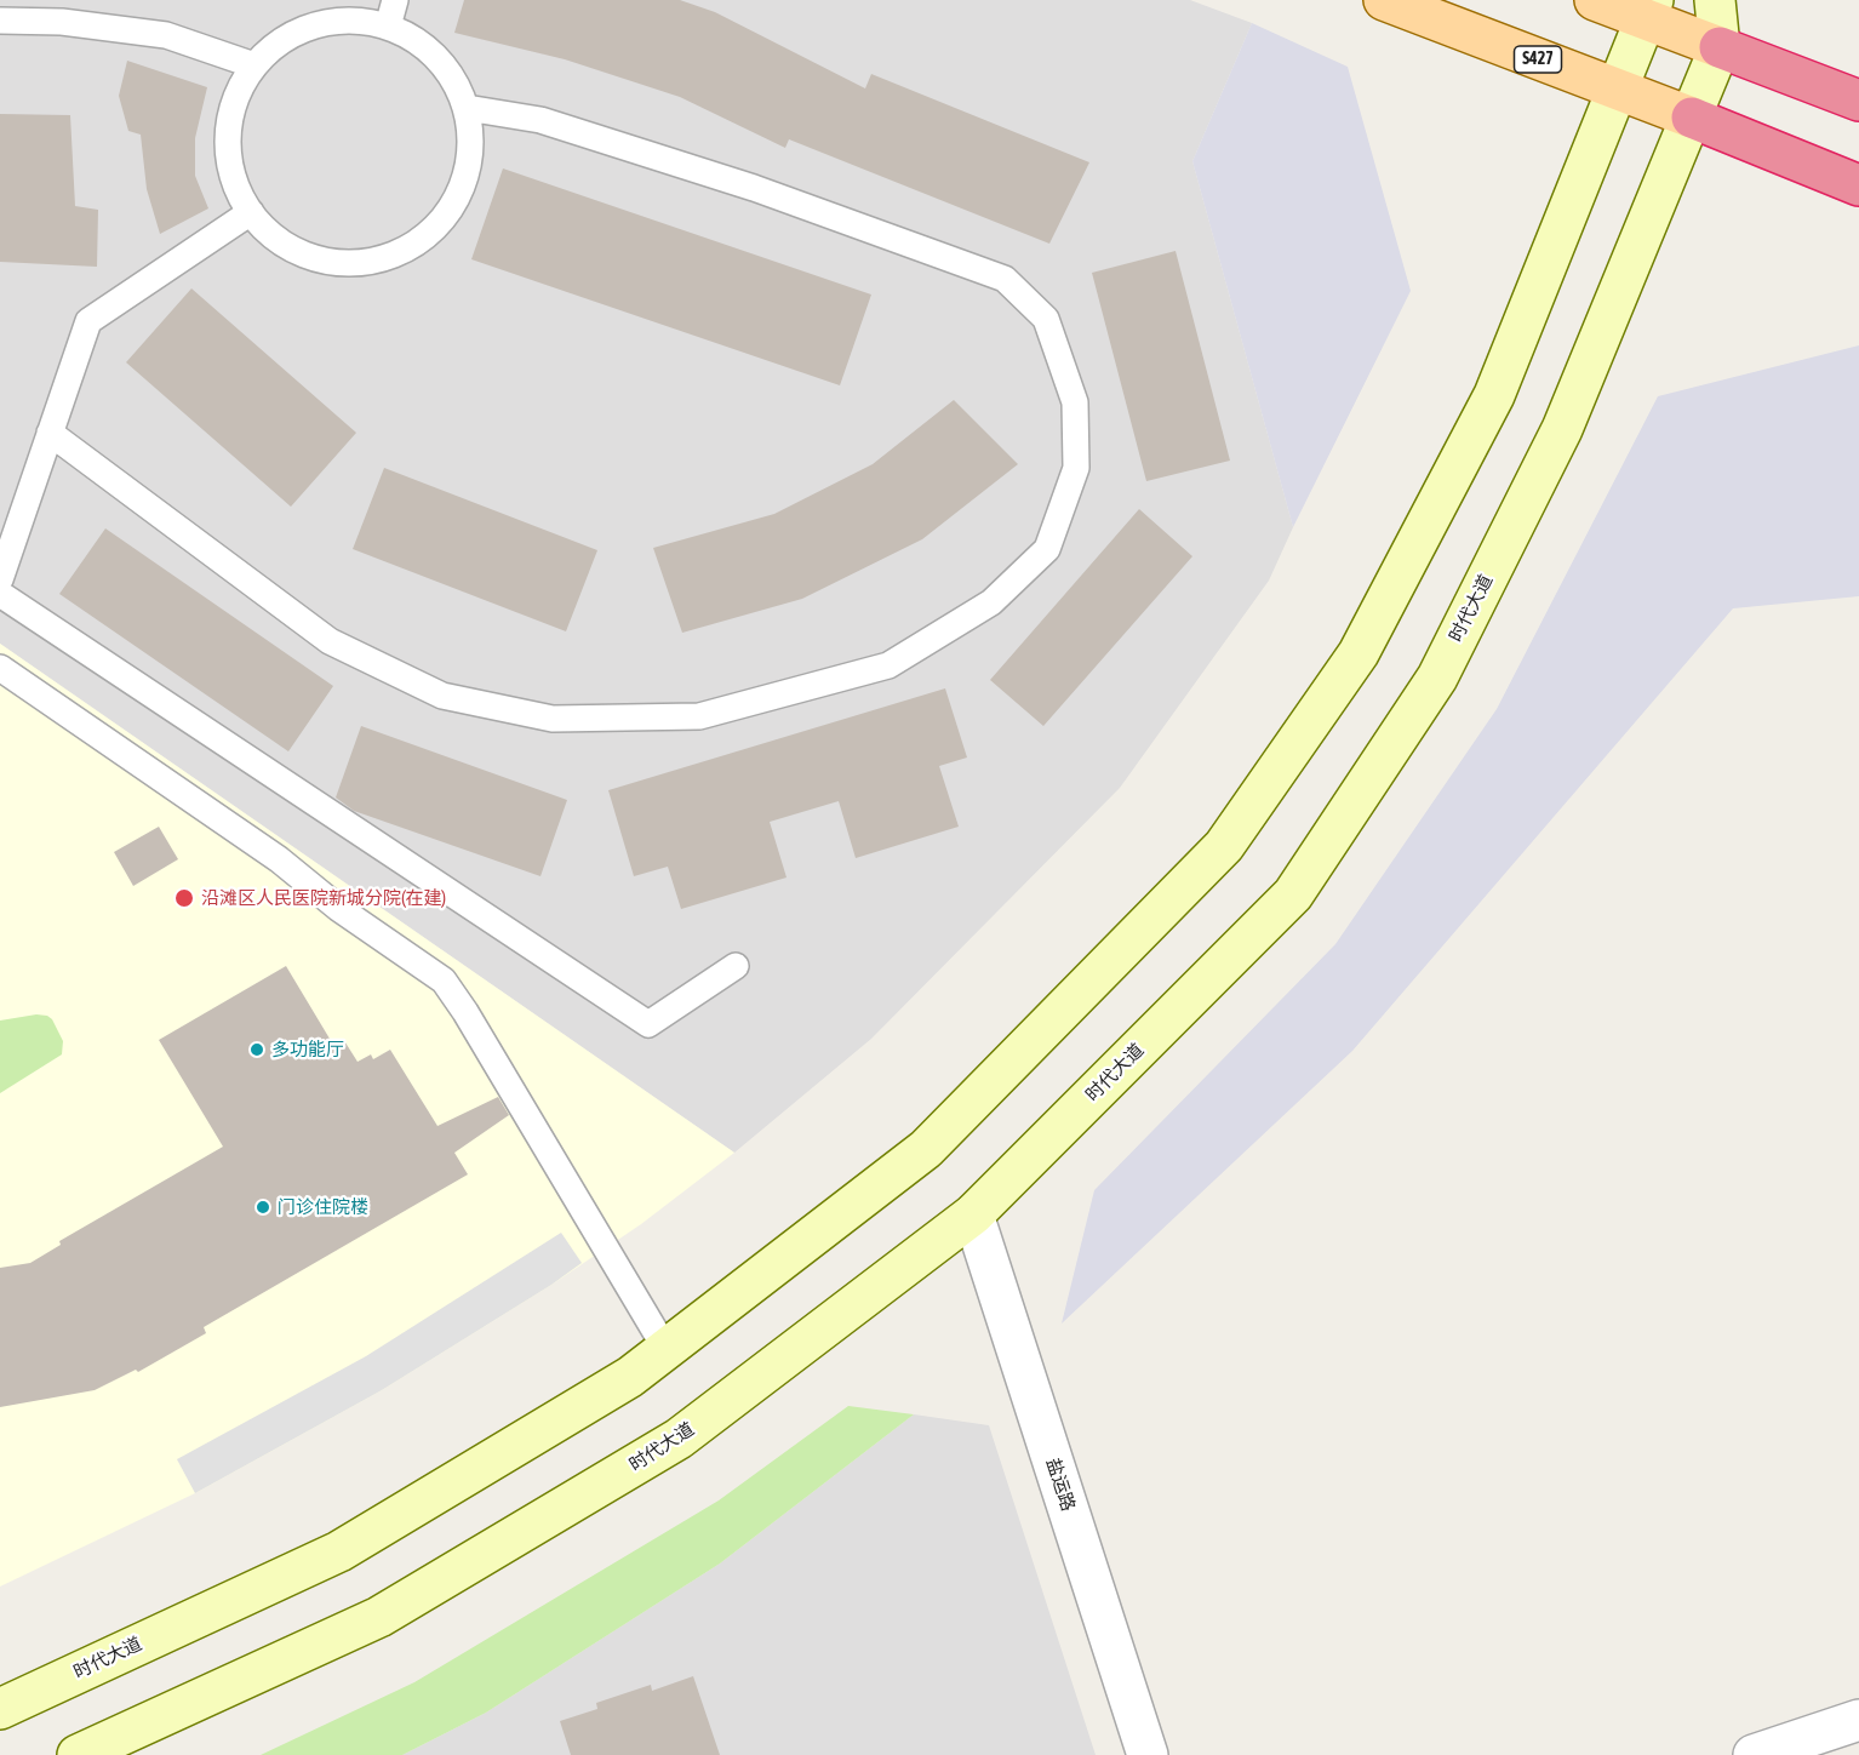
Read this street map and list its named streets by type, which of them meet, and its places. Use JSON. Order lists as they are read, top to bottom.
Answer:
{
  "streets": {
    "highway": ["S427"],
    "main road": ["时代大道"],
    "street": ["盐运路"]
  },
  "crossings": [
    ["S427", "时代大道"],
    ["时代大道", "盐运路"]
  ],
  "places": ["沿滩区人民医院新城分院(在建)", "多功能厅", "门诊住院楼"]
}
